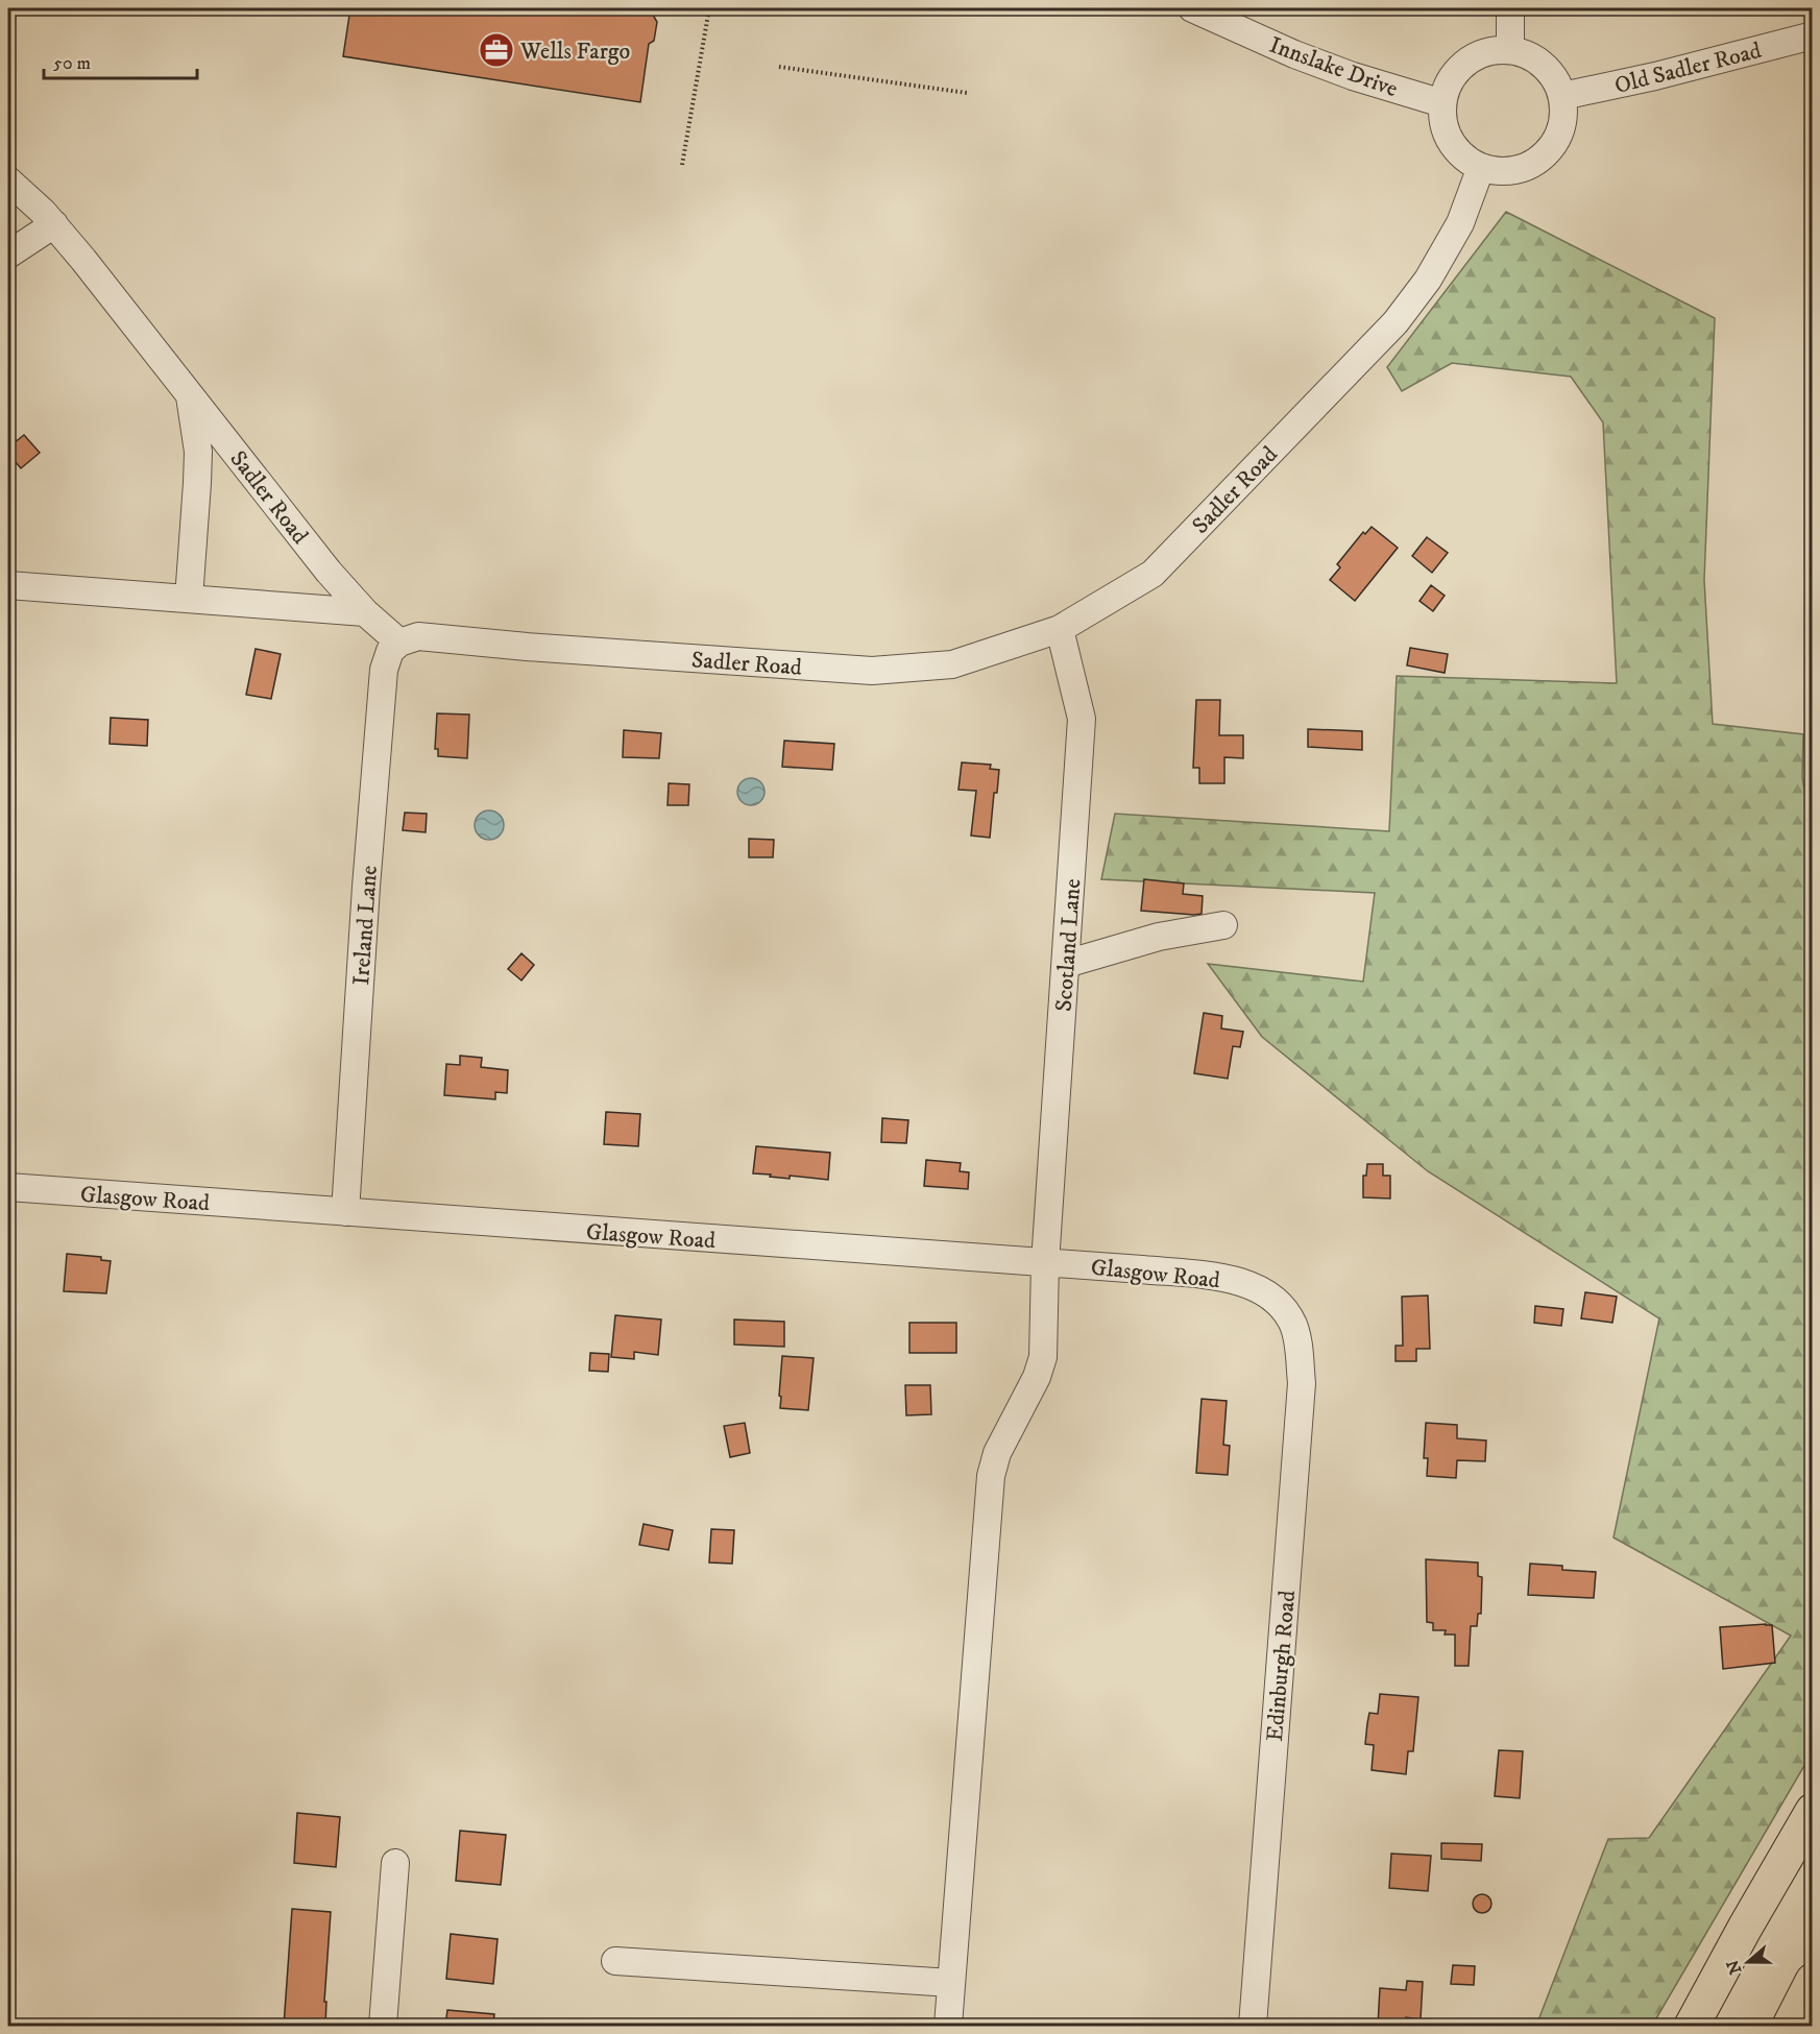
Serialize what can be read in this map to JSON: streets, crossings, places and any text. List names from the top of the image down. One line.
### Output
{"streets":{"street":["Innslake Drive","Old Sadler Road","Sadler Road","Ireland Lane","Scotland Lane","Glasgow Road","Edinburgh Road"]},"crossings":[["Innslake Drive","Old Sadler Road"],["Innslake Drive","Sadler Road"],["Old Sadler Road","Sadler Road"],["Sadler Road","Ireland Lane"],["Sadler Road","Scotland Lane"],["Ireland Lane","Glasgow Road"],["Scotland Lane","Glasgow Road"],["Glasgow Road","Edinburgh Road"]],"places":{"office":["Wells Fargo"]},"scale_bar":"50 m","north":"left"}
